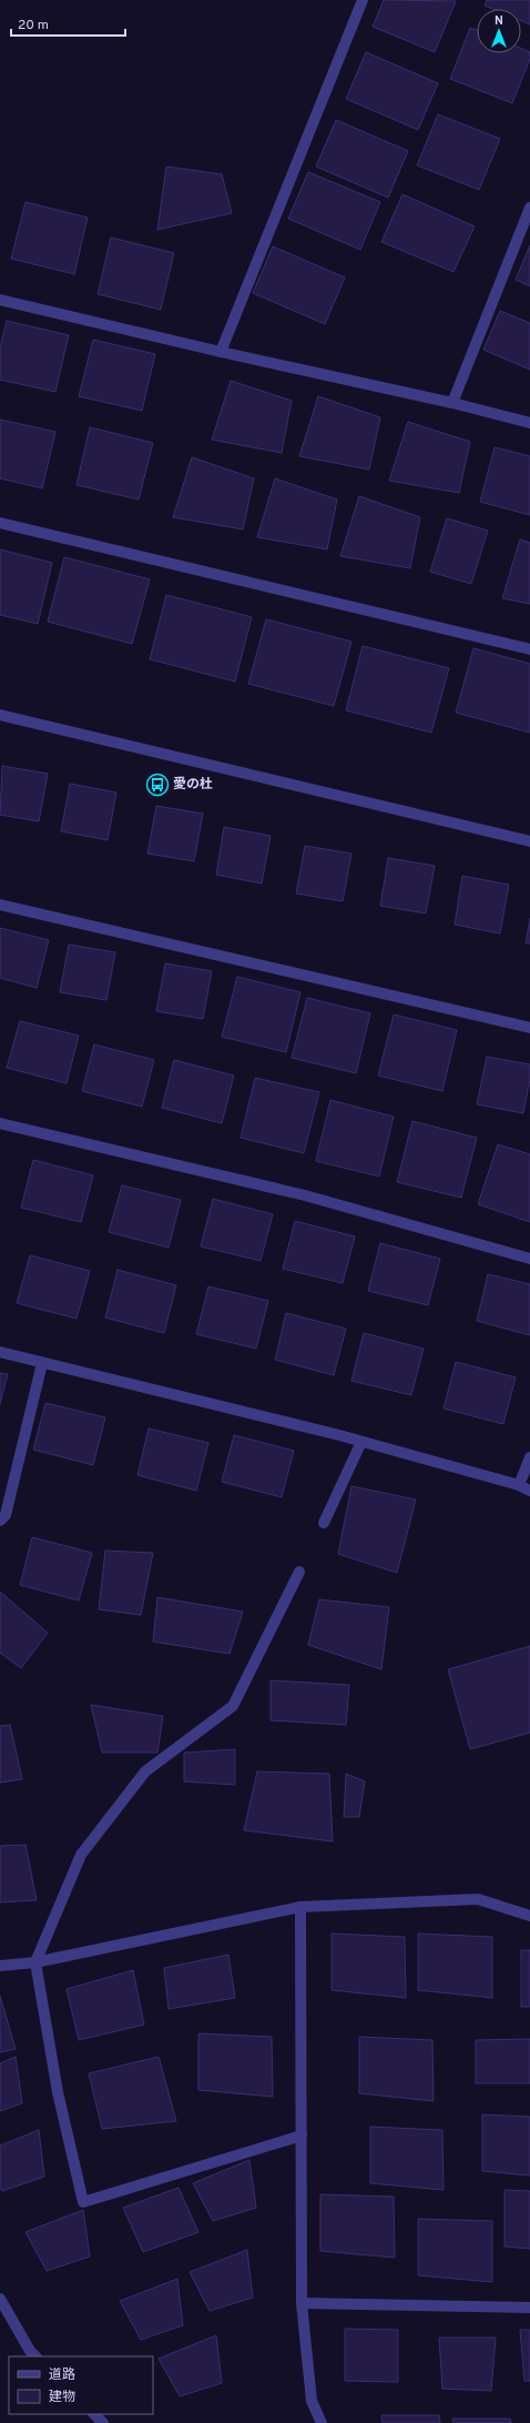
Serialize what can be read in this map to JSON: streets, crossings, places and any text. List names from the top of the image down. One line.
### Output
{"places":{"bus stop":["愛の杜"]},"legend":["道路","建物"],"scale_bar":"20 m","north":"top"}
